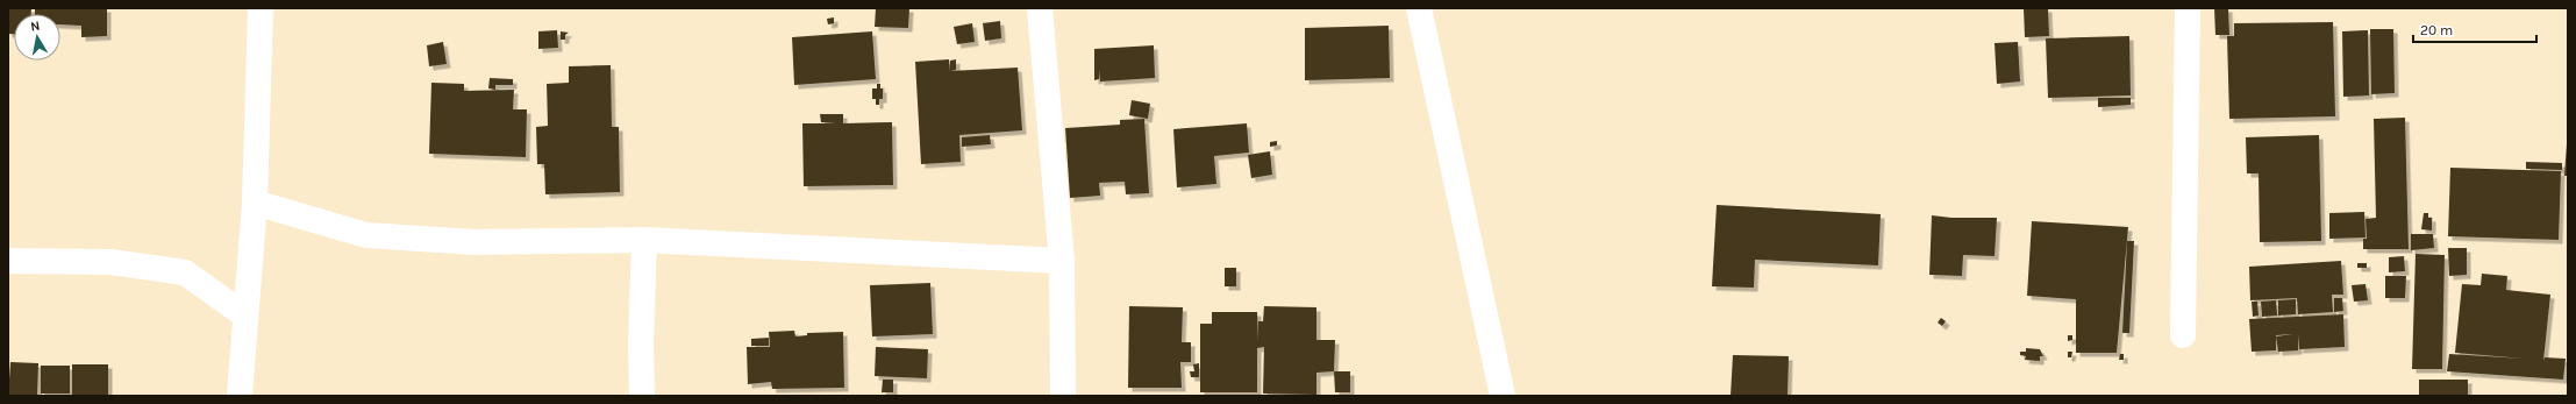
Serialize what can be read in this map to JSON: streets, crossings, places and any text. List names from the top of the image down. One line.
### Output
{"scale_bar":"20 m","north":"top"}
